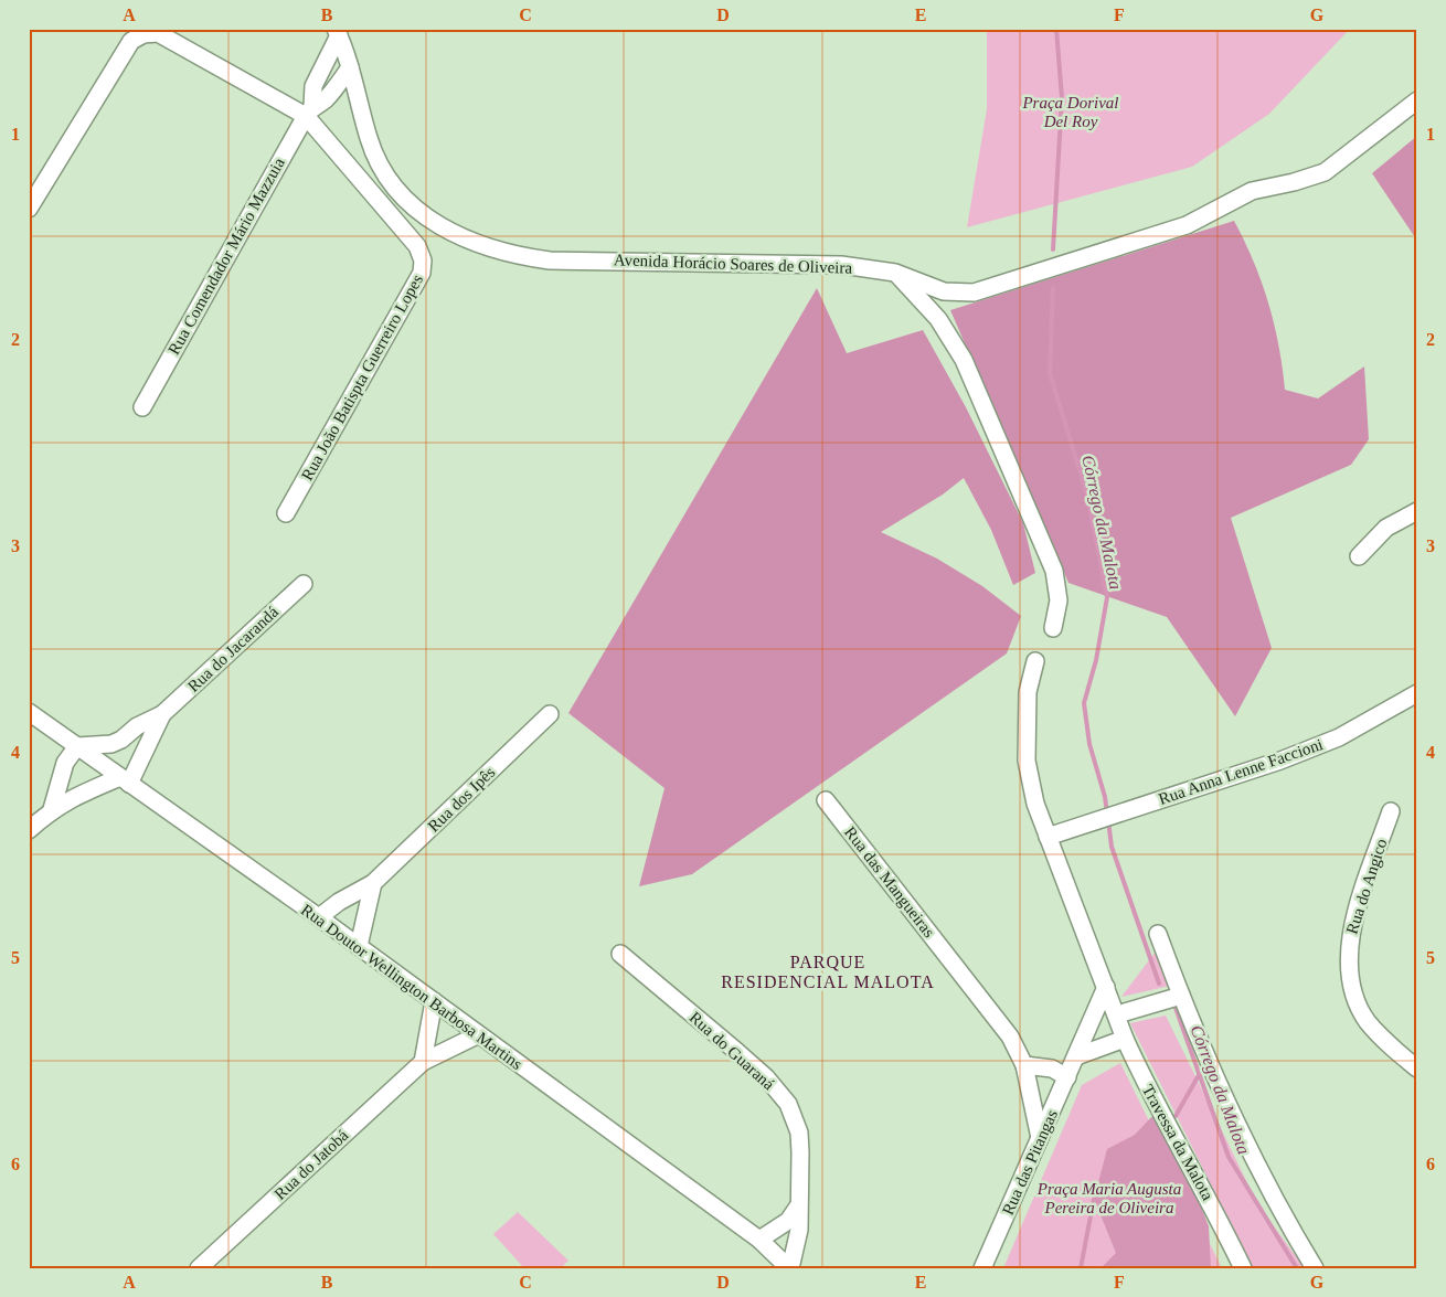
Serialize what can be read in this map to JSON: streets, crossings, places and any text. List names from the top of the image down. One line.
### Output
{"streets":{"street":["Rua Comendador Mário Mazzuia","Avenida Horácio Soares de Oliveira","Rua João Batispta Guerreiro Lopes","Rua do Jacarandá","Rua Anna Lenne Faccioni","Rua dos Ipês","Rua das Mangueiras","Rua do Angico","Rua Doutor Wellington Barbosa Martins","Rua do Guaraná","Travessa da Malota","Rua das Pitangas","Rua do Jatobá"]},"crossings":[["Rua Comendador Mário Mazzuia","Avenida Horácio Soares de Oliveira"],["Rua Comendador Mário Mazzuia","Rua João Batispta Guerreiro Lopes"],["Rua do Jacarandá","Rua Doutor Wellington Barbosa Martins"],["Rua dos Ipês","Rua Doutor Wellington Barbosa Martins"],["Rua das Mangueiras","Rua das Pitangas"],["Rua Doutor Wellington Barbosa Martins","Rua do Guaraná"],["Rua Doutor Wellington Barbosa Martins","Rua do Jatobá"]],"districts":["PARQUE RESIDENCIAL MALOTA"],"water":["Córrego da Malota"],"parks":["Praça Dorival Del Roy","Praça Maria Augusta Pereira de Oliveira"],"grid":{"columns":["A","B","C","D","E","F","G"],"rows":["1","2","3","4","5","6"]}}
